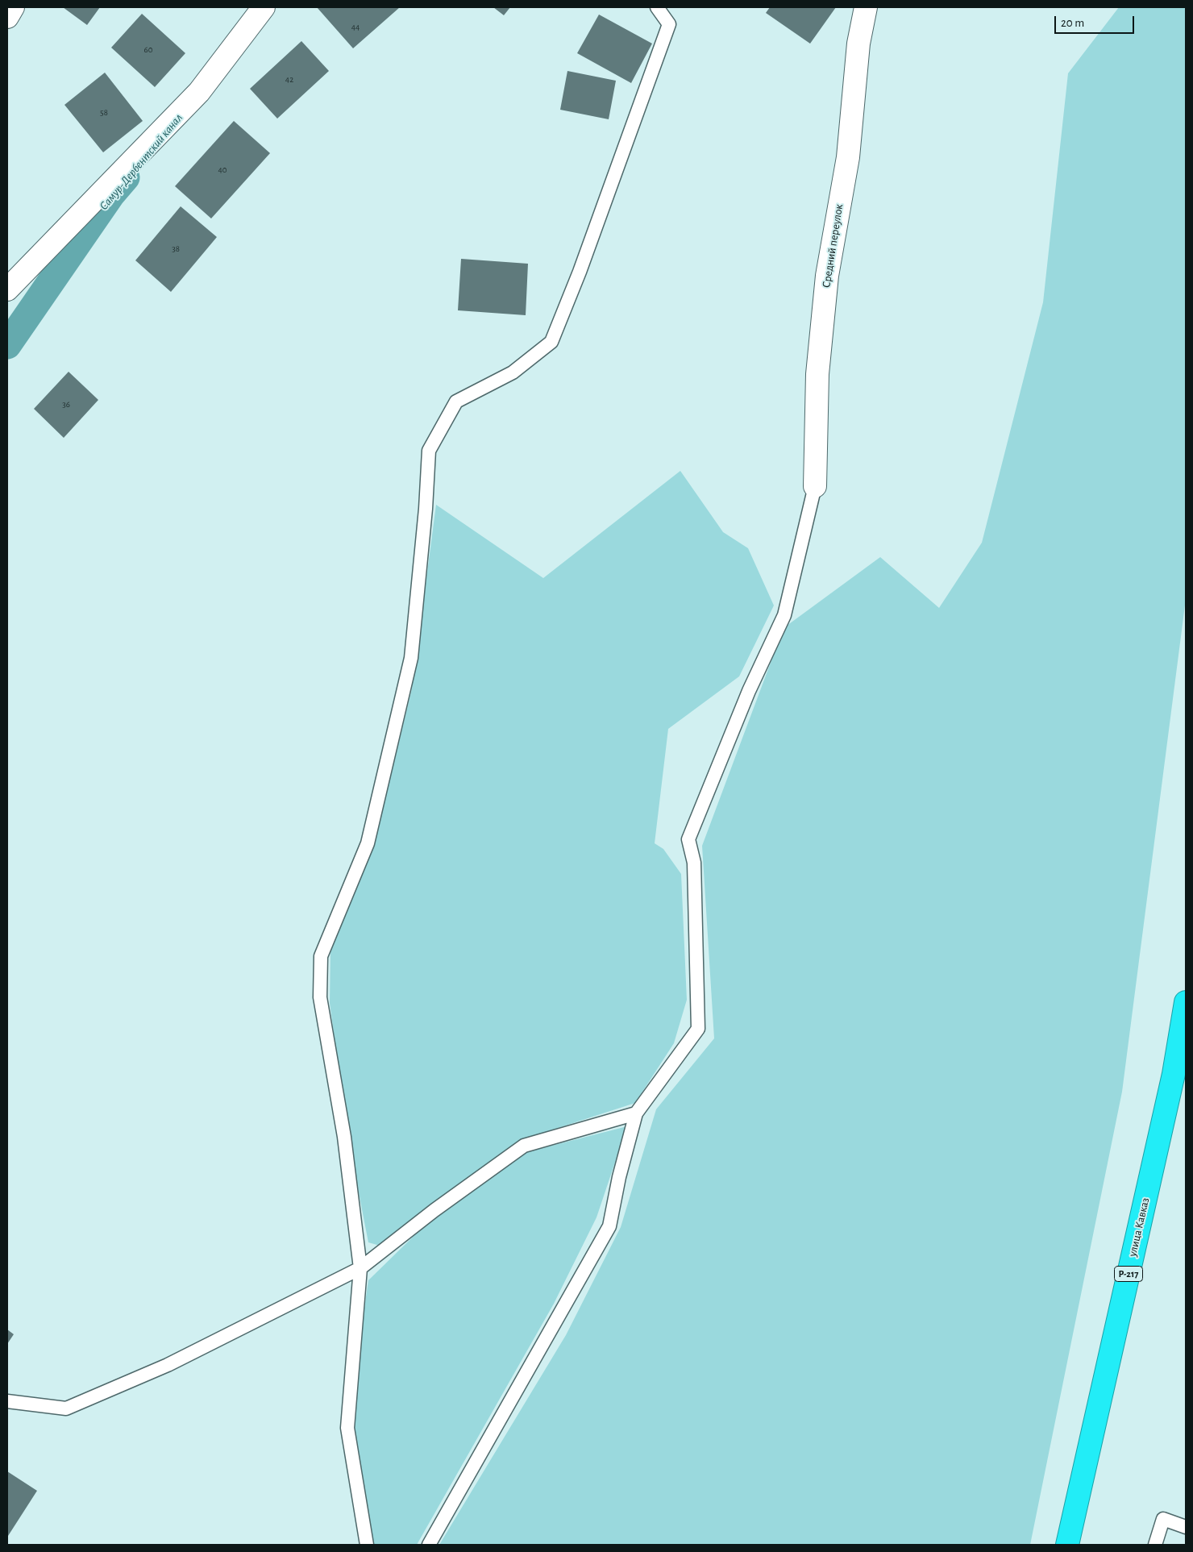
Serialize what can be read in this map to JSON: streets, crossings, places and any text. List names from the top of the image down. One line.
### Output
{"streets":{"highway":["улица Кавказ","Р-217"],"street":["Средний переулок"]},"water":["Самур-Дербентский канал"],"house_numbers":["44","60","42","58","40","38","36"],"scale_bar":"20 m"}
